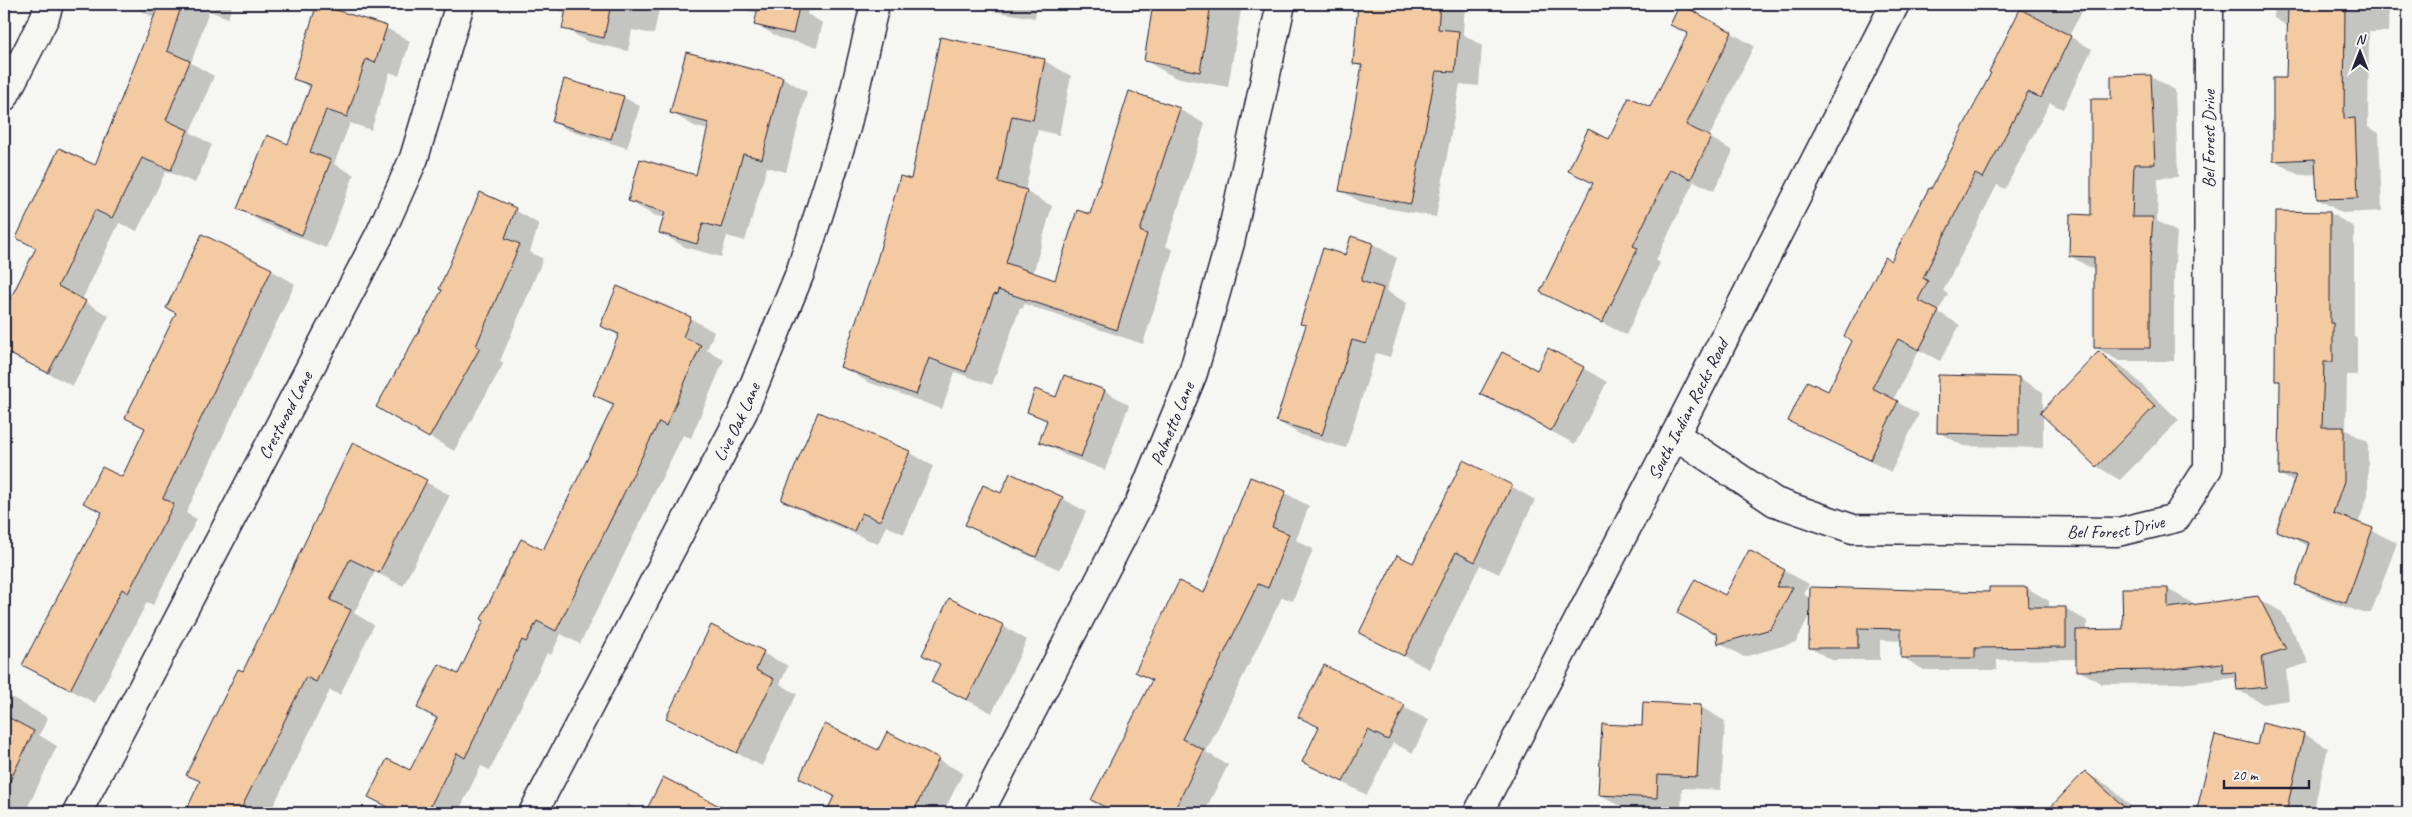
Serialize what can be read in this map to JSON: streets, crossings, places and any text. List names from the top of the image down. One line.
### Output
{"streets":{"street":["Bel Forest Drive","South Indian Rocks Road","Crestwood Lane","Live Oak Lane","Palmetto Lane"]},"crossings":[["Bel Forest Drive","South Indian Rocks Road"]],"scale_bar":"20 m","north":"top"}
